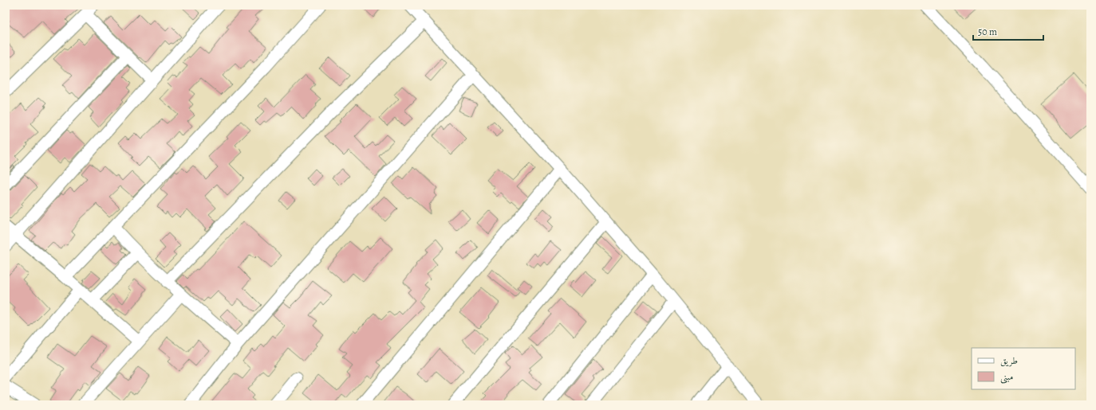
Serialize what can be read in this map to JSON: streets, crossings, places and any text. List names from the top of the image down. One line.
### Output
{"legend":["طريق","مبنى"],"scale_bar":"50 m"}
